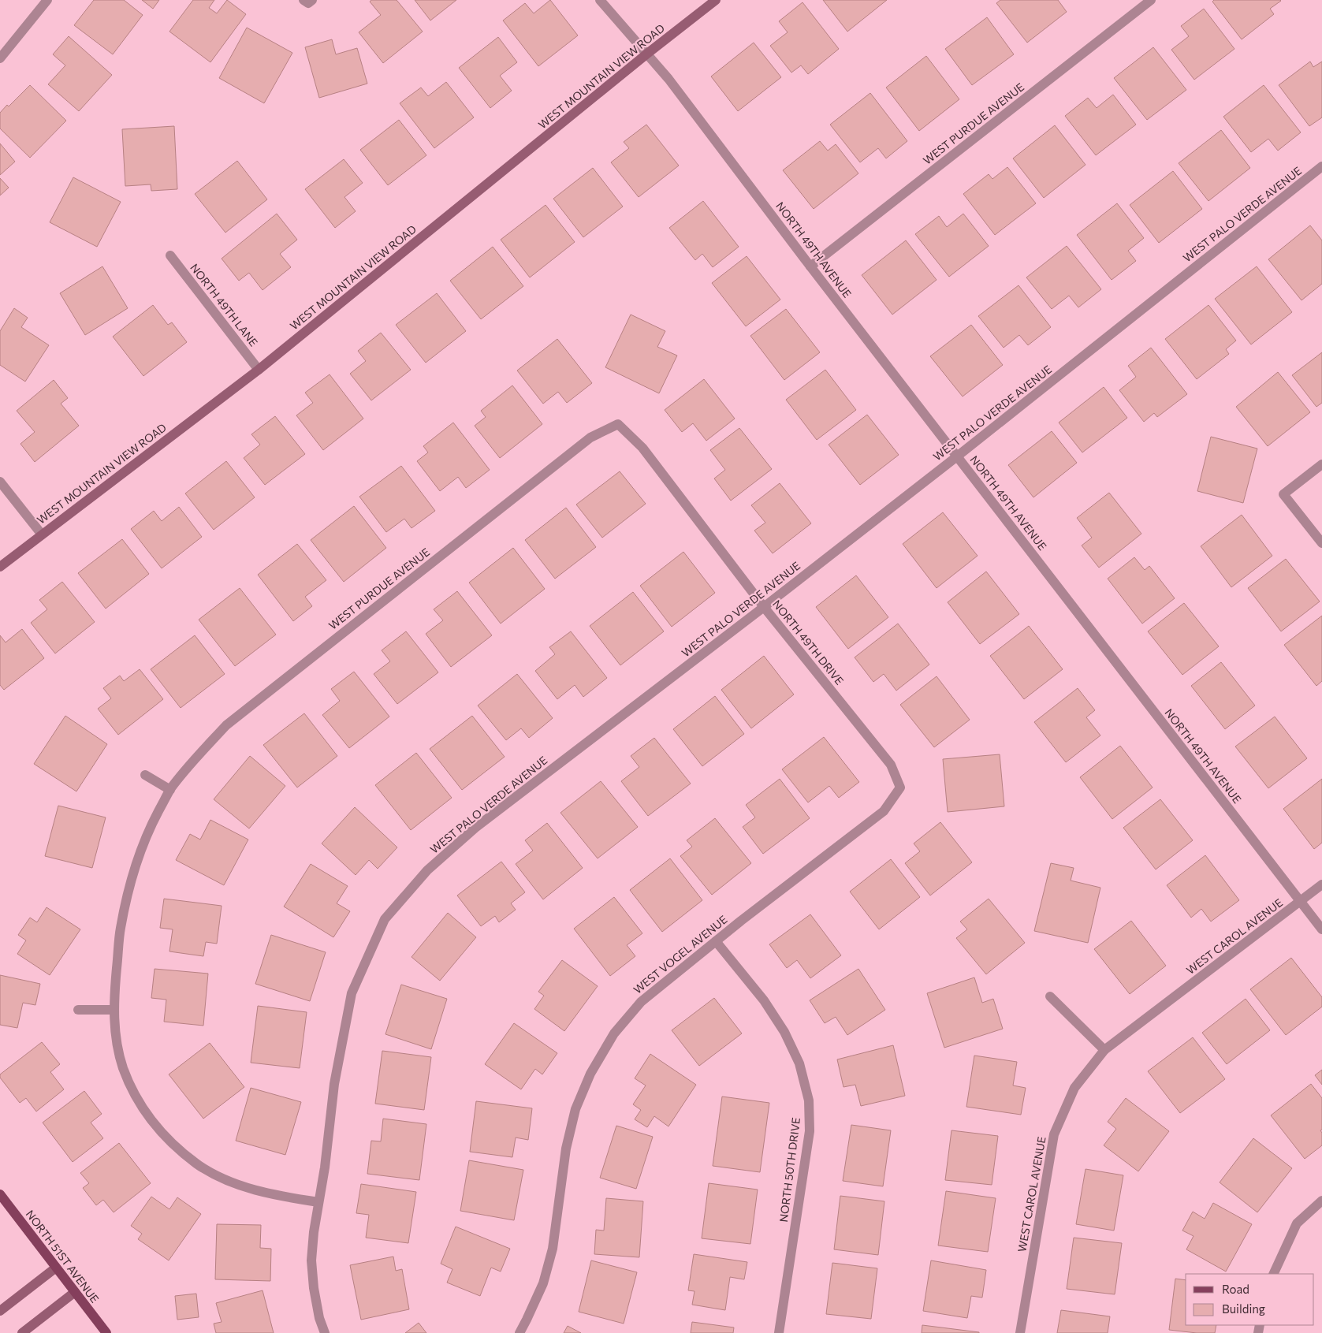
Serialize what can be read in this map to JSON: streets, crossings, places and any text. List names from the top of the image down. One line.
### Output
{"streets":{"main road":["NORTH 51ST AVENUE"],"street":["WEST MOUNTAIN VIEW ROAD","WEST PURDUE AVENUE","WEST PALO VERDE AVENUE","NORTH 49TH AVENUE","NORTH 49TH LANE","NORTH 49TH DRIVE","WEST CAROL AVENUE","WEST VOGEL AVENUE","NORTH 50TH DRIVE"]},"crossings":[["WEST MOUNTAIN VIEW ROAD","NORTH 49TH AVENUE"],["WEST MOUNTAIN VIEW ROAD","NORTH 49TH LANE"],["WEST PURDUE AVENUE","NORTH 49TH AVENUE"],["WEST PURDUE AVENUE","NORTH 49TH DRIVE"],["WEST PALO VERDE AVENUE","NORTH 49TH AVENUE"],["WEST PALO VERDE AVENUE","NORTH 49TH DRIVE"],["NORTH 49TH AVENUE","WEST CAROL AVENUE"],["NORTH 49TH DRIVE","WEST VOGEL AVENUE"],["WEST VOGEL AVENUE","NORTH 50TH DRIVE"]],"legend":["Road","Building"]}
